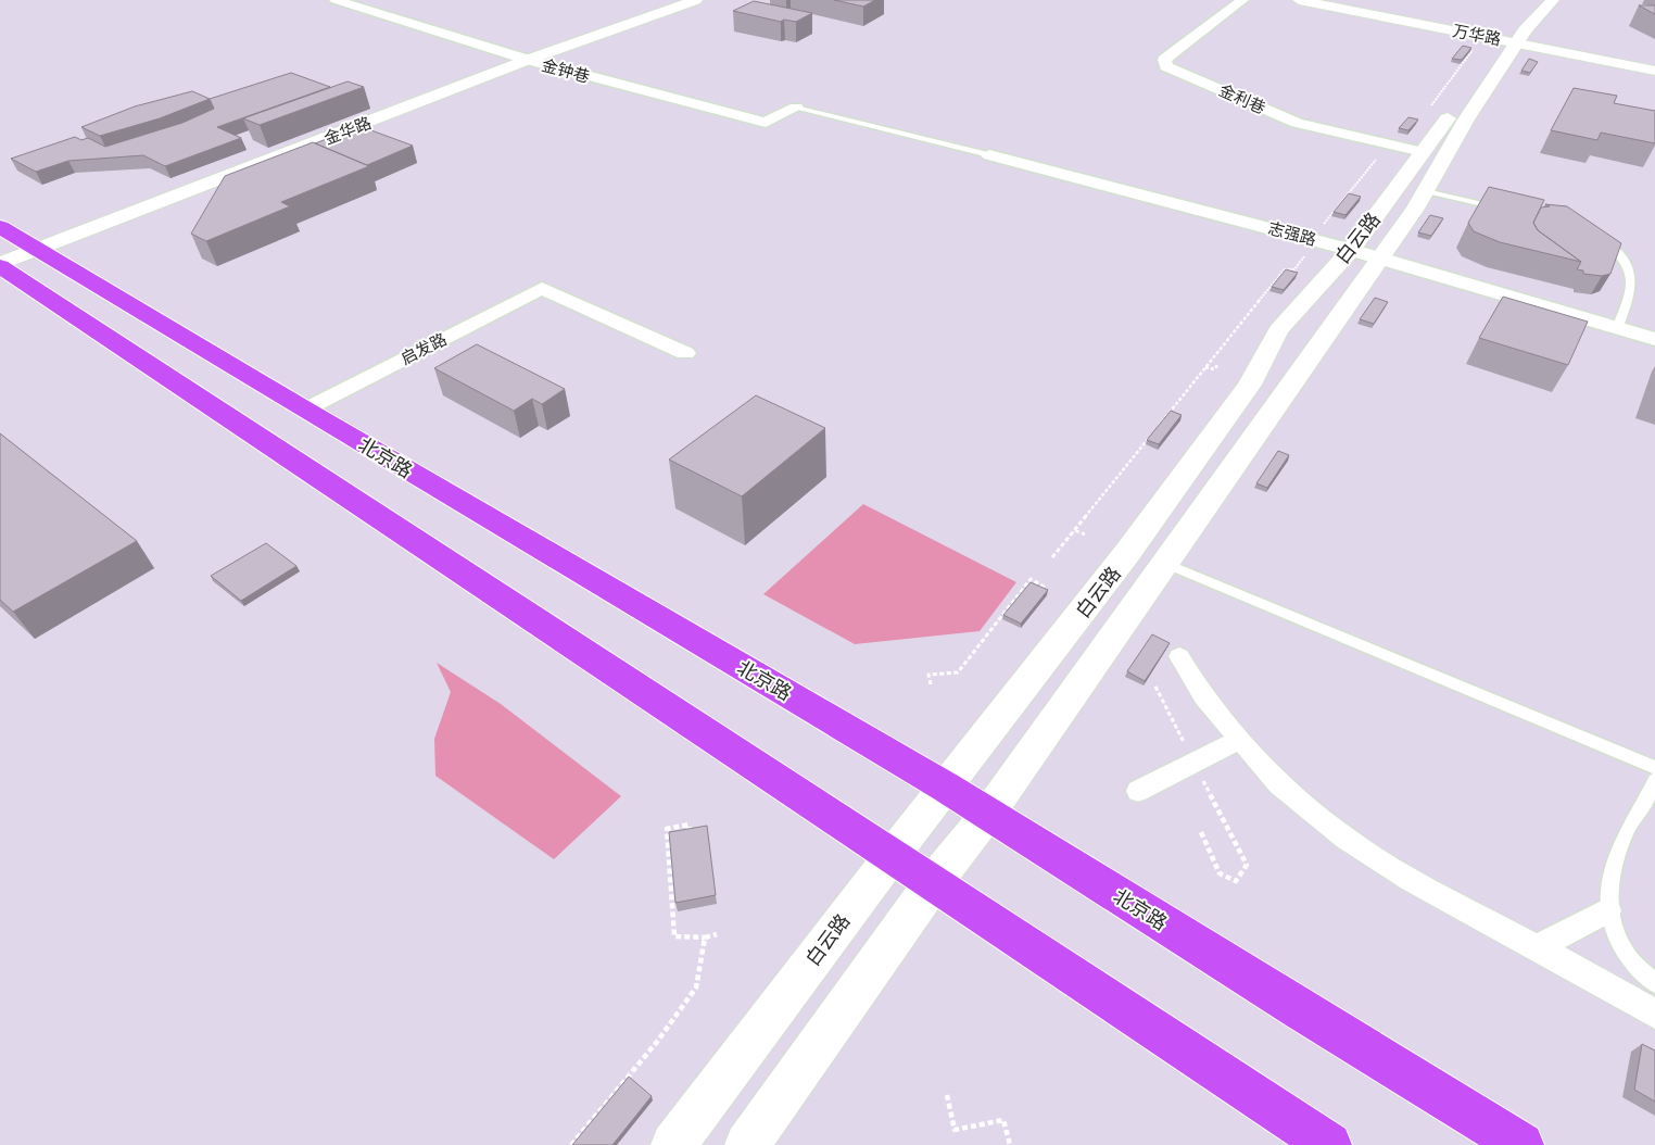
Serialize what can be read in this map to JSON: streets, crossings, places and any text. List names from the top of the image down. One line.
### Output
{"streets":{"main road":["万华路","金华路","白云路","北京路"],"street":["金钟巷","金利巷","志强路","启发路"]},"crossings":[["万华路","白云路"],["金钟巷","金华路"],["金利巷","白云路"],["金华路","北京路"],["志强路","白云路"],["白云路","北京路"],["启发路","北京路"]]}
